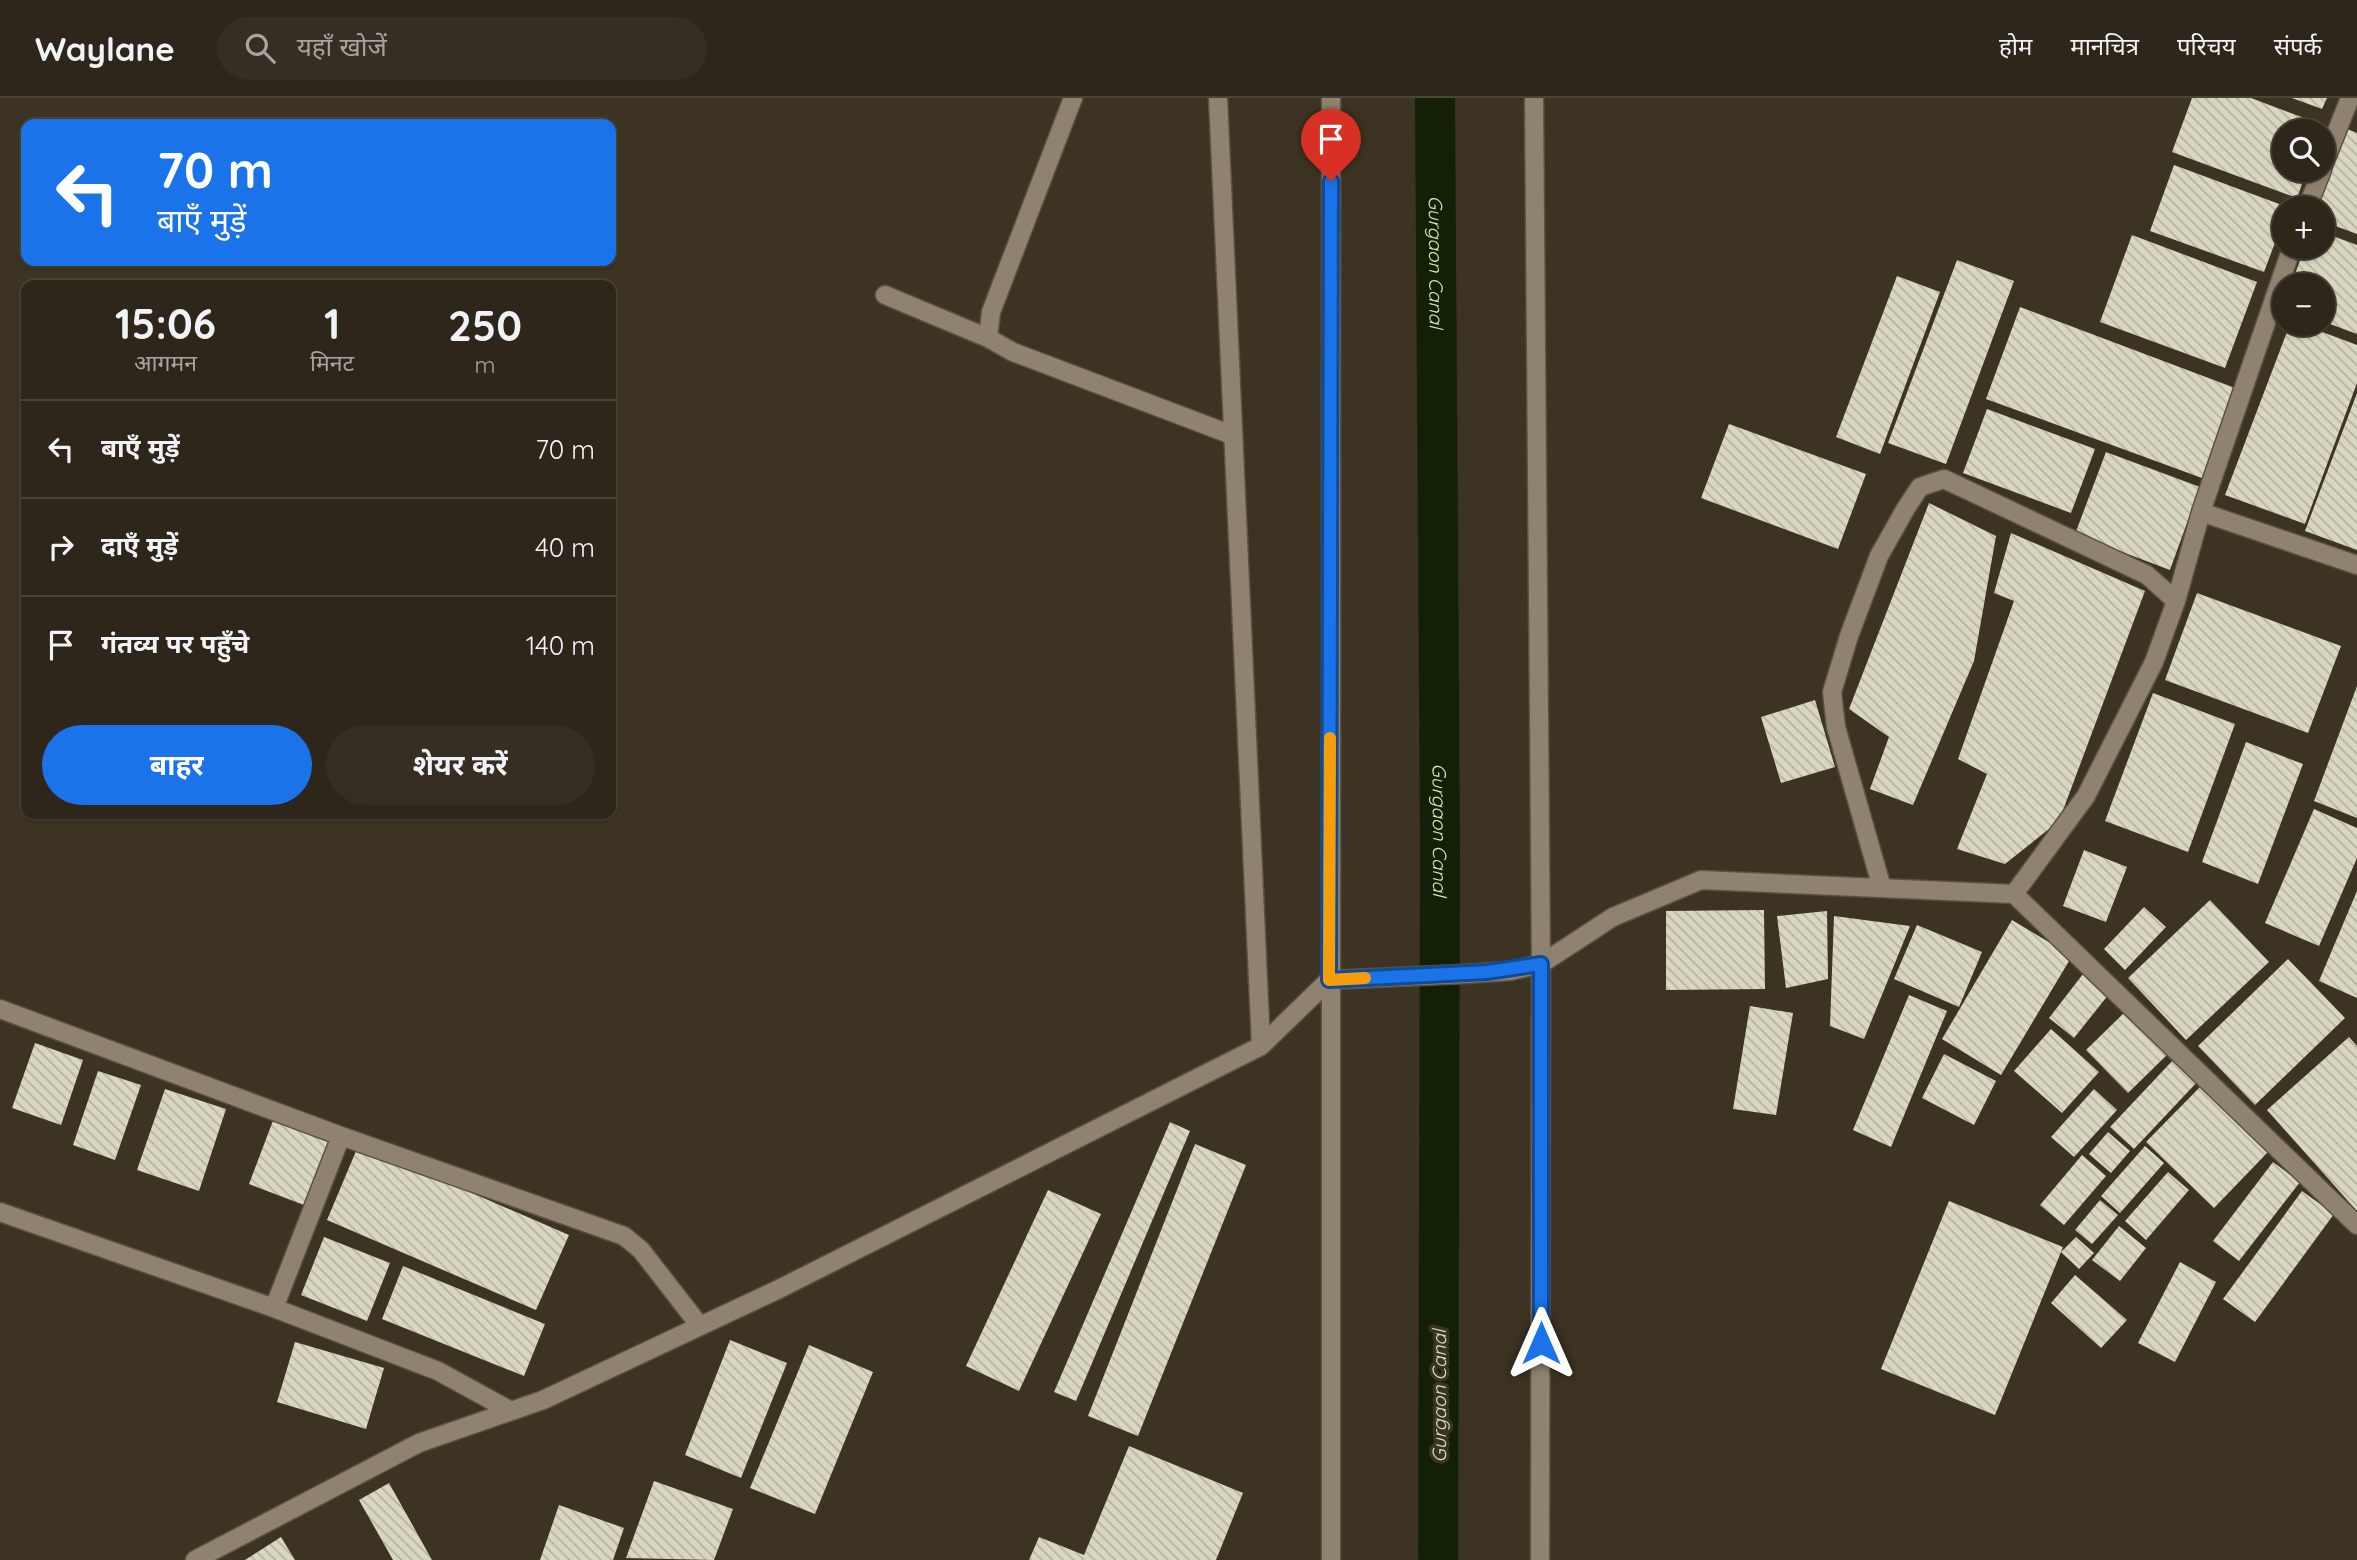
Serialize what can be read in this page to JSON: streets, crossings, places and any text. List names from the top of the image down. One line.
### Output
{"water":["Gurgaon Canal"],"page":{"header":"Waylane","search":"यहाँ खोजें","nav":["होम","मानचित्र","परिचय","संपर्क"],"map_buttons":["+","−"],"turn":["70 m","बाएँ मुड़ें"],"eta":["15:06","आगमन","1","मिनट","250","m"],"list":[{"name":"बाएँ मुड़ें","value":"70 m"},{"name":"दाएँ मुड़ें","value":"40 m"},{"name":"गंतव्य पर पहुँचे","value":"140 m"}],"buttons":["बाहर","शेयर करें"]}}
